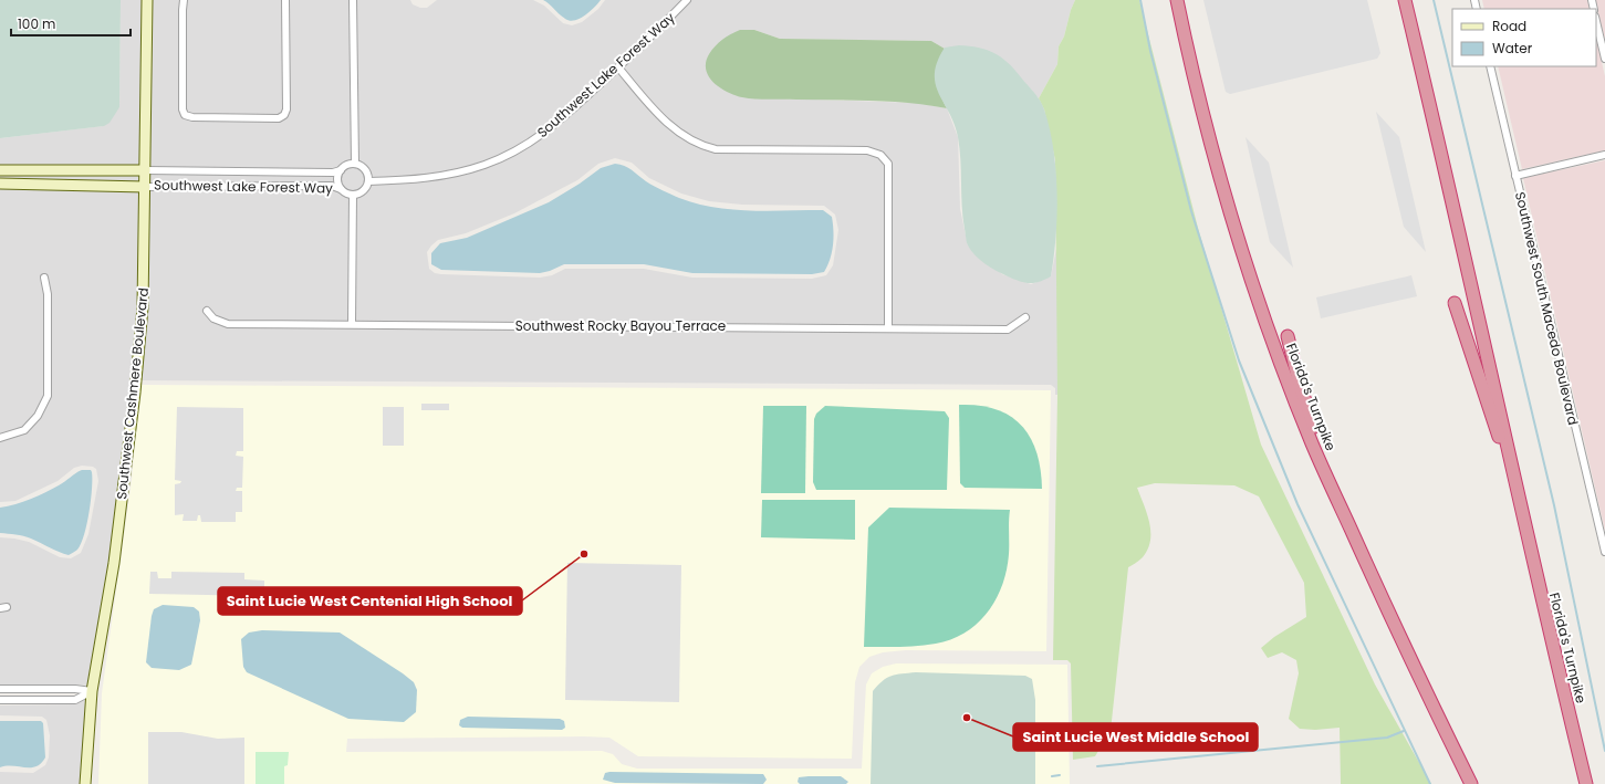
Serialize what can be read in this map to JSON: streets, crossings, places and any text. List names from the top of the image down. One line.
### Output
{"streets":{"highway":["Florida's Turnpike"],"street":["Southwest Lake Forest Way","Southwest South Macedo Boulevard","Southwest Rocky Bayou Terrace","Southwest Cashmere Boulevard"]},"crossings":[["Southwest Lake Forest Way","Southwest Cashmere Boulevard"]],"places":["Saint Lucie West Centenial High School","Saint Lucie West Middle School"],"legend":["Road","Water"],"scale_bar":"100 m"}
